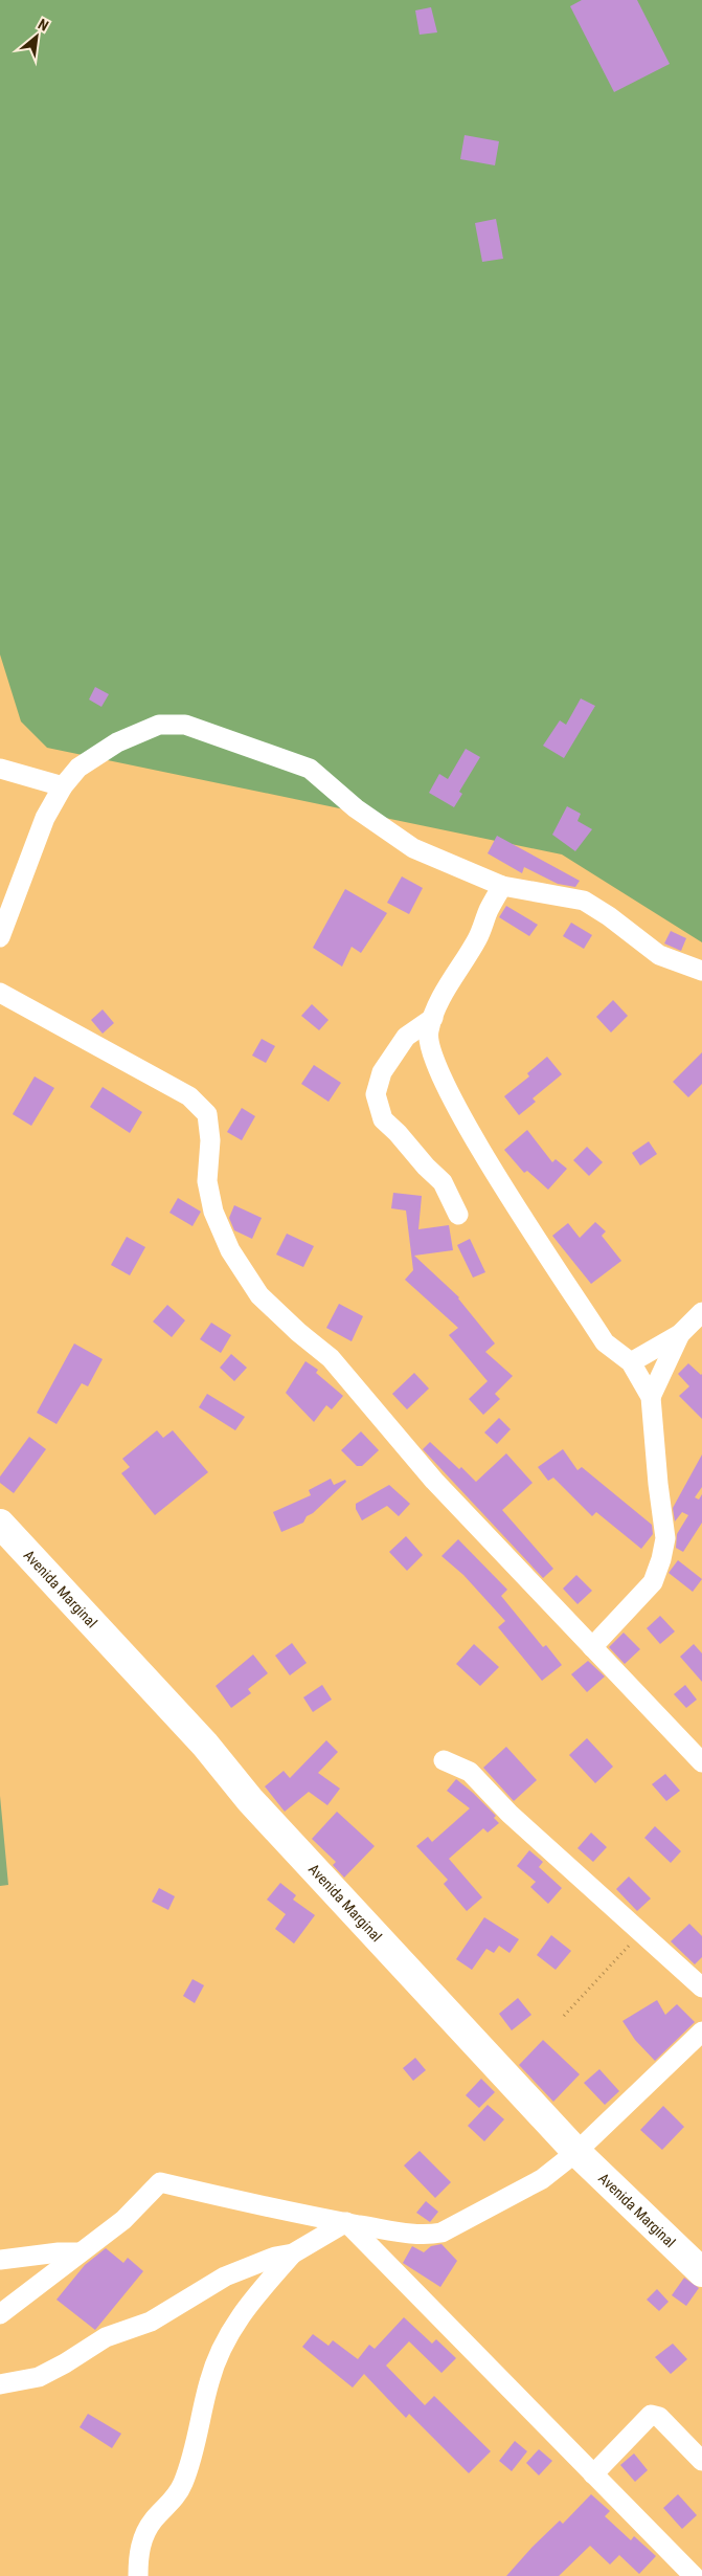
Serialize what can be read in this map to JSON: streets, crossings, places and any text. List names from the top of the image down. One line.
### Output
{"streets":{"street":["Avenida Marginal"]},"north":"top right"}
